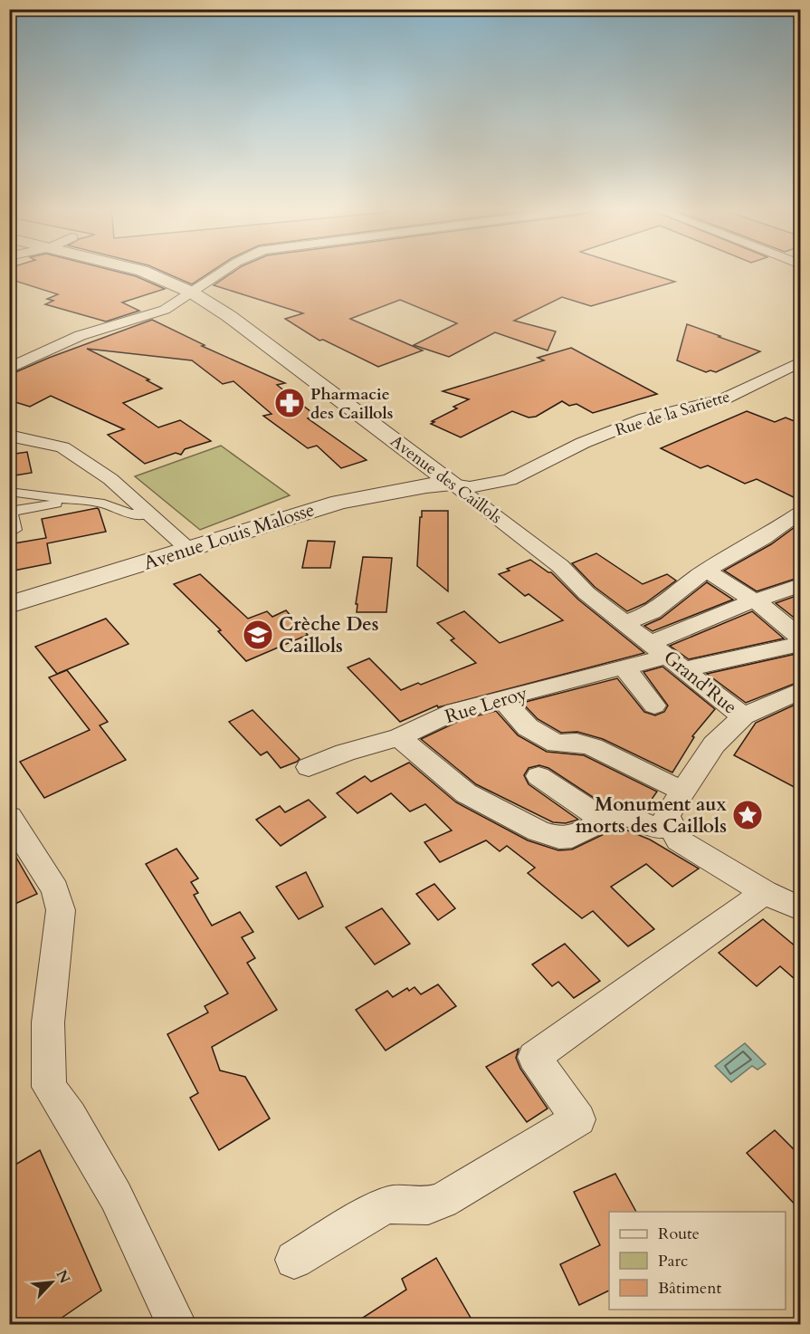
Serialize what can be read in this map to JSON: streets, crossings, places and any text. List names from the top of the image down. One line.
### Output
{"streets":{"street":["Rue de la Sariette","Avenue des Caillols","Avenue Louis Malosse","Grand'Rue","Rue Leroy"]},"crossings":[["Rue de la Sariette","Avenue des Caillols"],["Rue de la Sariette","Avenue Louis Malosse"],["Avenue des Caillols","Avenue Louis Malosse"],["Avenue des Caillols","Grand'Rue"],["Grand'Rue","Rue Leroy"]],"places":{"pharmacy":["Pharmacie des Caillols"],"school or university":["Crèche Des Caillols"],"place":["Monument aux morts des Caillols"]},"legend":["Route","Parc","Bâtiment"],"north":"top right"}
